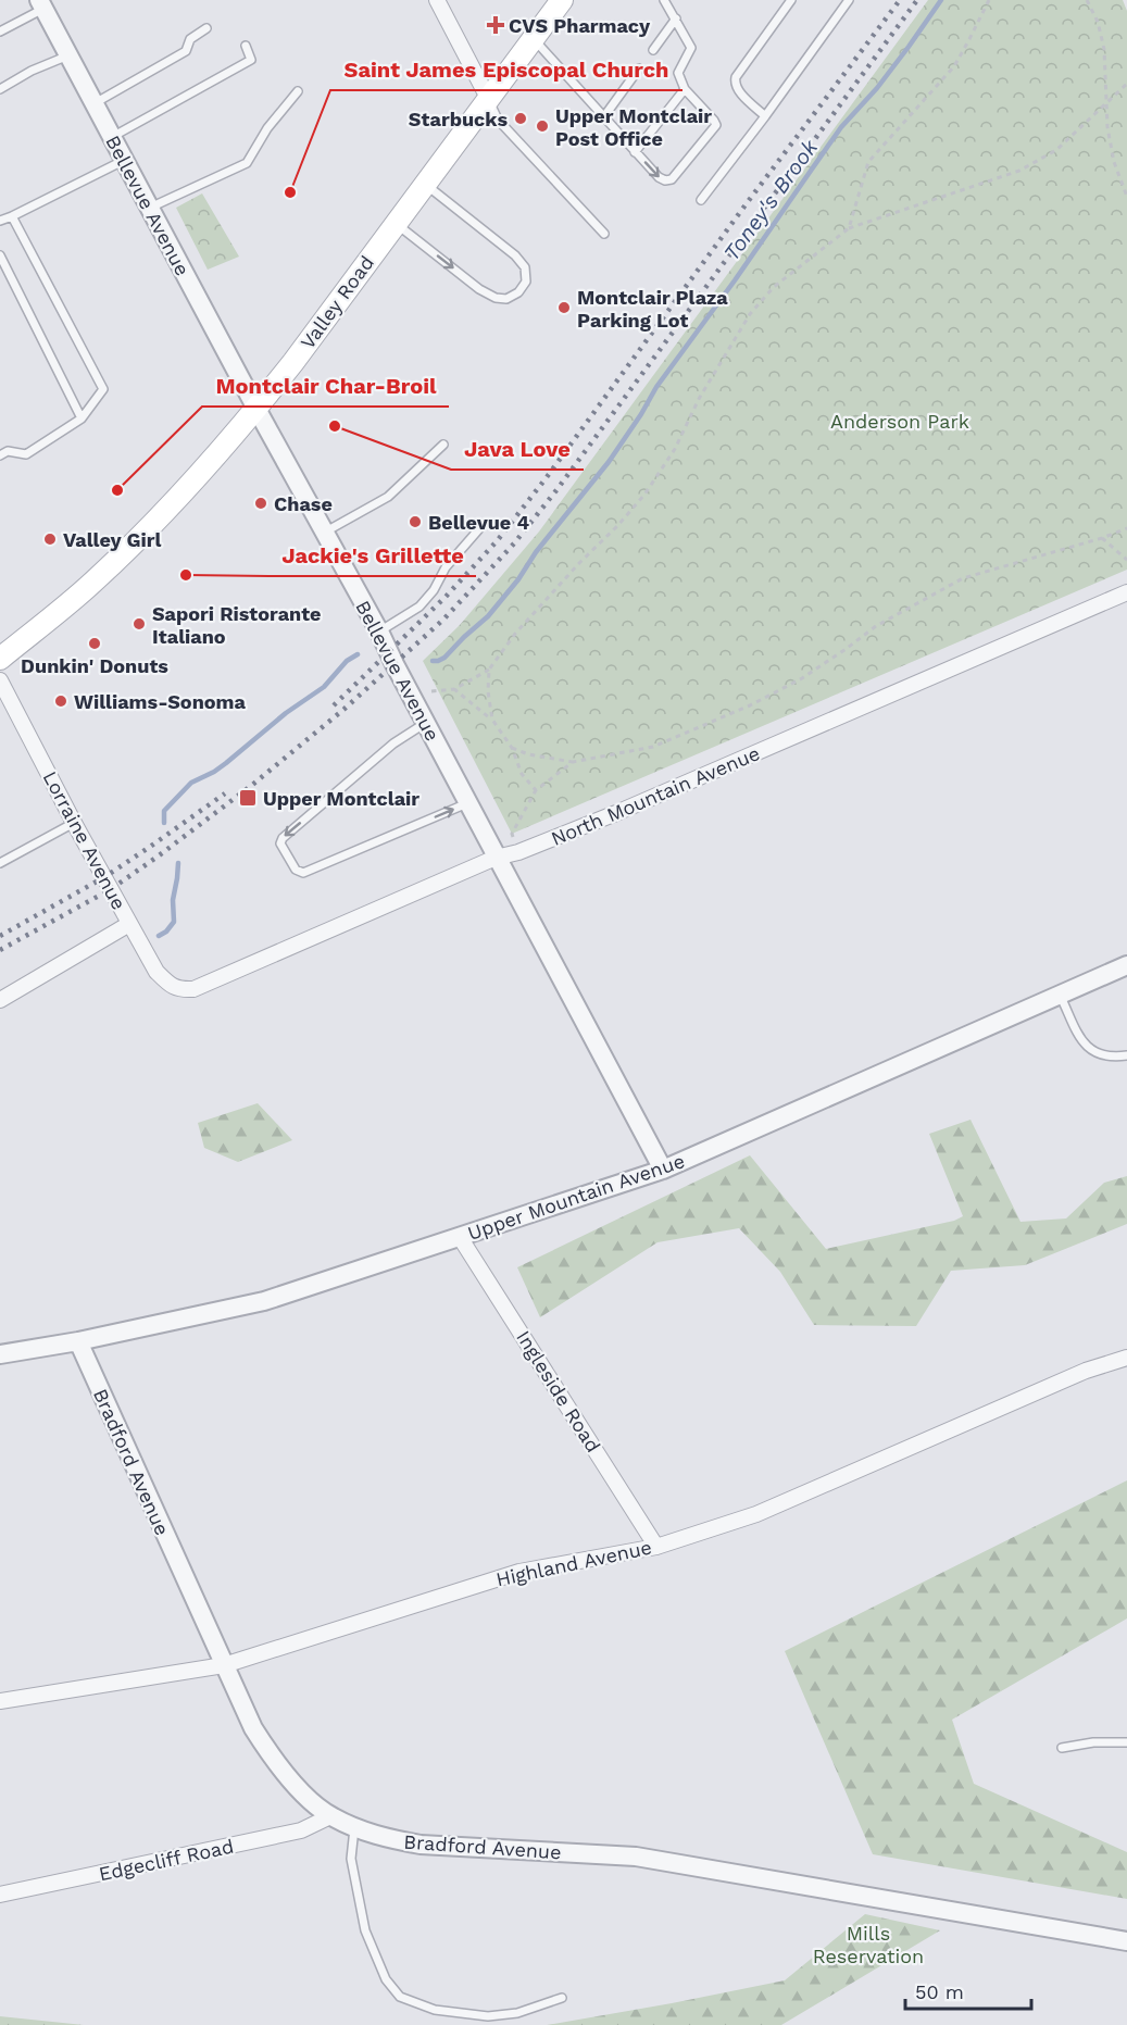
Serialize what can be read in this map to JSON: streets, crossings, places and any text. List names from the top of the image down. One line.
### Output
{"streets":{"main road":["Valley Road"],"street":["Bellevue Avenue","North Mountain Avenue","Lorraine Avenue","Upper Mountain Avenue","Ingleside Road","Bradford Avenue","Highland Avenue","Edgecliff Road"]},"crossings":[["Bellevue Avenue","Valley Road"],["Bellevue Avenue","North Mountain Avenue"],["Bellevue Avenue","Upper Mountain Avenue"],["North Mountain Avenue","Lorraine Avenue"],["Upper Mountain Avenue","Ingleside Road"],["Upper Mountain Avenue","Bradford Avenue"],["Ingleside Road","Highland Avenue"],["Bradford Avenue","Highland Avenue"],["Bradford Avenue","Edgecliff Road"]],"water":["Toney's Brook"],"parks":["Anderson Park","Mills Reservation"],"places":{"health":["CVS Pharmacy"],"other":["Starbucks","Upper Montclair Post Office","Saint James Episcopal Church","Montclair Plaza Parking Lot","Java Love","Montclair Char-Broil","Chase","Bellevue 4","Valley Girl","Jackie's Grillette","Sapori Ristorante Italiano","Dunkin' Donuts","Williams-Sonoma"],"transit":["Upper Montclair"]},"scale_bar":"50 m"}
